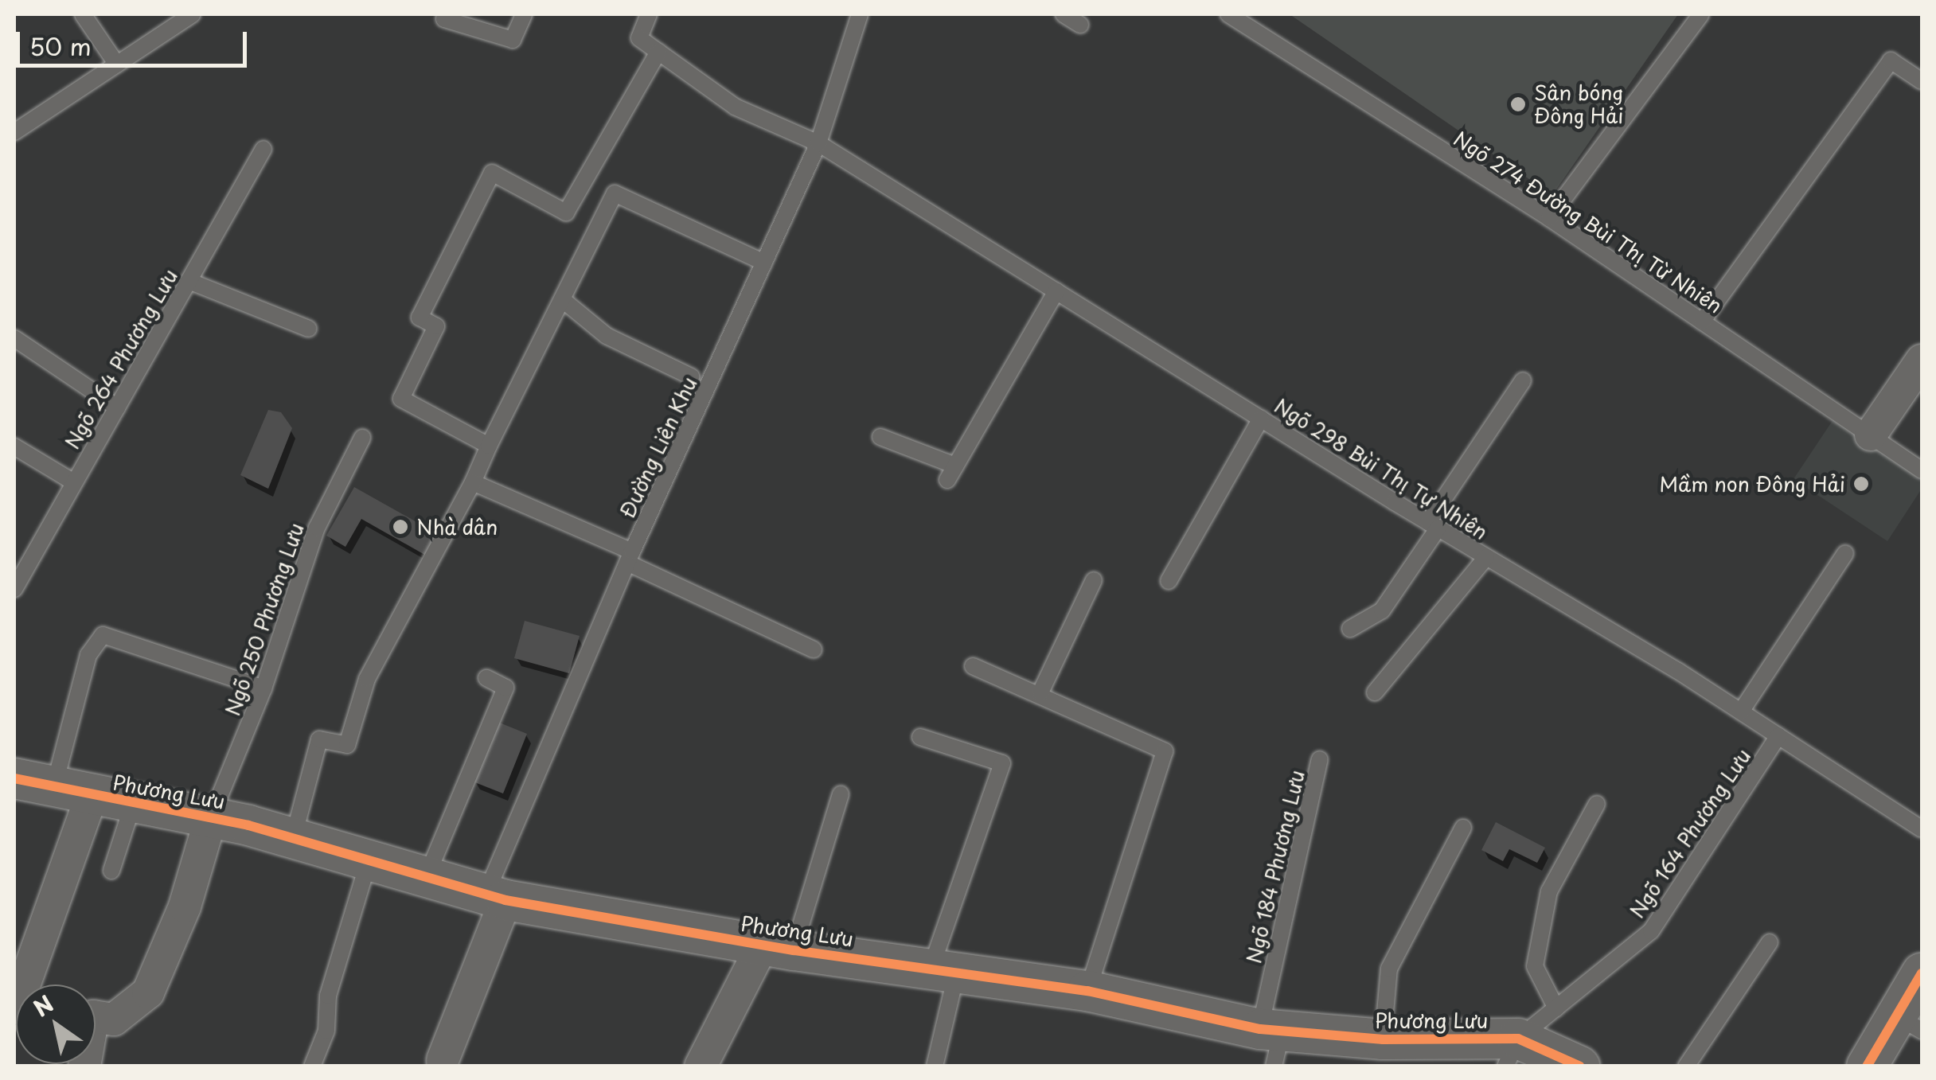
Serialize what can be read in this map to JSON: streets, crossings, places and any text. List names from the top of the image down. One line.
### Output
{"streets":{"street":["Phương Lưu"],"lane":["Ngõ 274 Đường Bùi Thị Từ Nhiên","Ngõ 264 Phương Lưu","Đường Liên Khu","Ngõ 298 Bùi Thị Tự Nhiên","Ngõ 250 Phương Lưu","Ngõ 164 Phương Lưu","Ngõ 184 Phương Lưu"]},"crossings":[["Đường Liên Khu","Ngõ 298 Bùi Thị Tự Nhiên"],["Đường Liên Khu","Phương Lưu"],["Ngõ 298 Bùi Thị Tự Nhiên","Ngõ 164 Phương Lưu"],["Ngõ 250 Phương Lưu","Phương Lưu"],["Phương Lưu","Ngõ 164 Phương Lưu"],["Phương Lưu","Ngõ 184 Phương Lưu"]],"places":["Sân bóng Đông Hải","Mầm non Đông Hải","Nhà dân"],"scale_bar":"50 m","north":"top left"}
